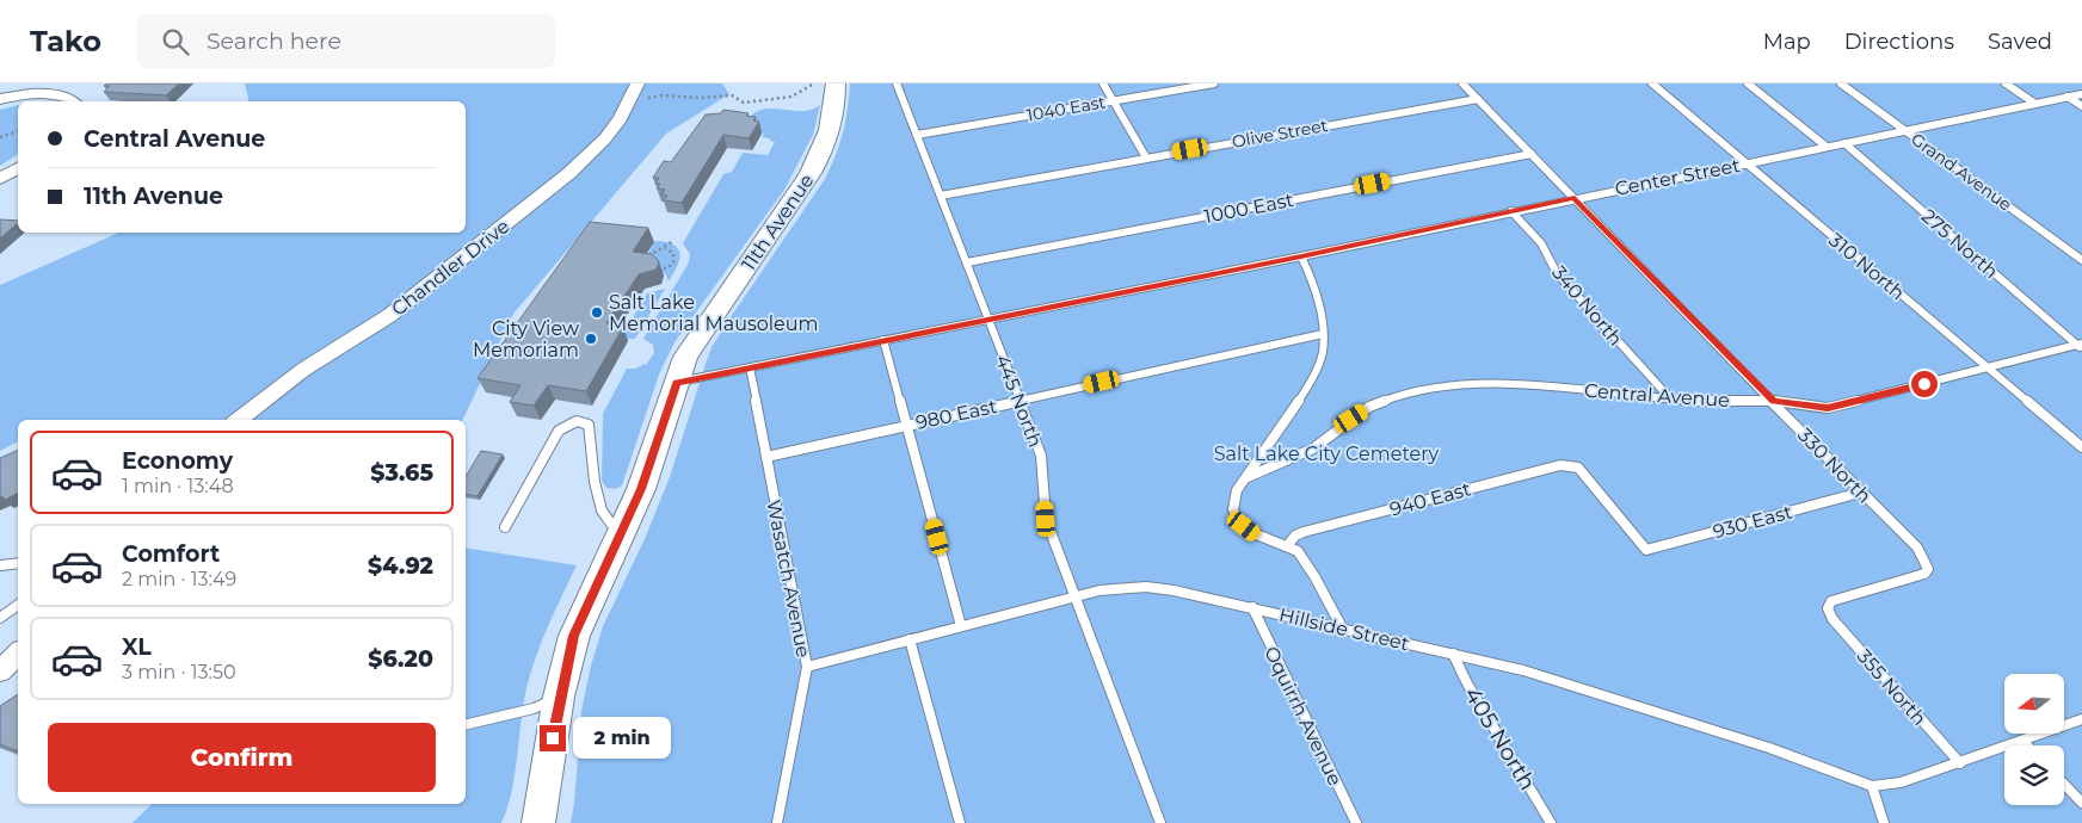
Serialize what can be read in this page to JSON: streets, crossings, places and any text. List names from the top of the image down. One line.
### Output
{"streets":{"street":["11th Avenue","Chandler Drive"],"lane":["1040 East","Olive Street","Grand Avenue","Center Street","1000 East","275 North","310 North","340 North","Central Avenue","445 North","980 East","330 North","940 East","930 East","Wasatch Avenue","Hillside Street","355 North","Oquirrh Avenue","405 North"]},"crossings":[["1040 East","445 North"],["Olive Street","445 North"],["Olive Street","330 North"],["Grand Avenue","Center Street"],["Center Street","11th Avenue"],["Center Street","275 North"],["Center Street","310 North"],["Center Street","340 North"],["Center Street","445 North"],["Center Street","330 North"],["Center Street","Wasatch Avenue"],["1000 East","445 North"],["1000 East","330 North"],["275 North","Central Avenue"],["310 North","Central Avenue"],["340 North","Central Avenue"],["Central Avenue","330 North"],["445 North","980 East"],["445 North","Hillside Street"],["980 East","Wasatch Avenue"],["330 North","930 East"],["330 North","355 North"],["940 East","930 East"],["Wasatch Avenue","Hillside Street"],["Hillside Street","Oquirrh Avenue"],["Hillside Street","405 North"]],"parks":["Salt Lake City Cemetery"],"places":["Salt Lake Memorial Mausoleum","City View Memoriam"],"north":"left","page":{"header":"Tako","search":"Search here","nav":["Map","Directions","Saved"],"banner":["Central Avenue","11th Avenue"],"list":[{"name":"Economy","note":"1 min · 13:48","value":"$3.65"},{"name":"Comfort","note":"2 min · 13:49","value":"$4.92"},{"name":"XL","note":"3 min · 13:50","value":"$6.20"}],"buttons":"Confirm","bubble":"2 min"}}
